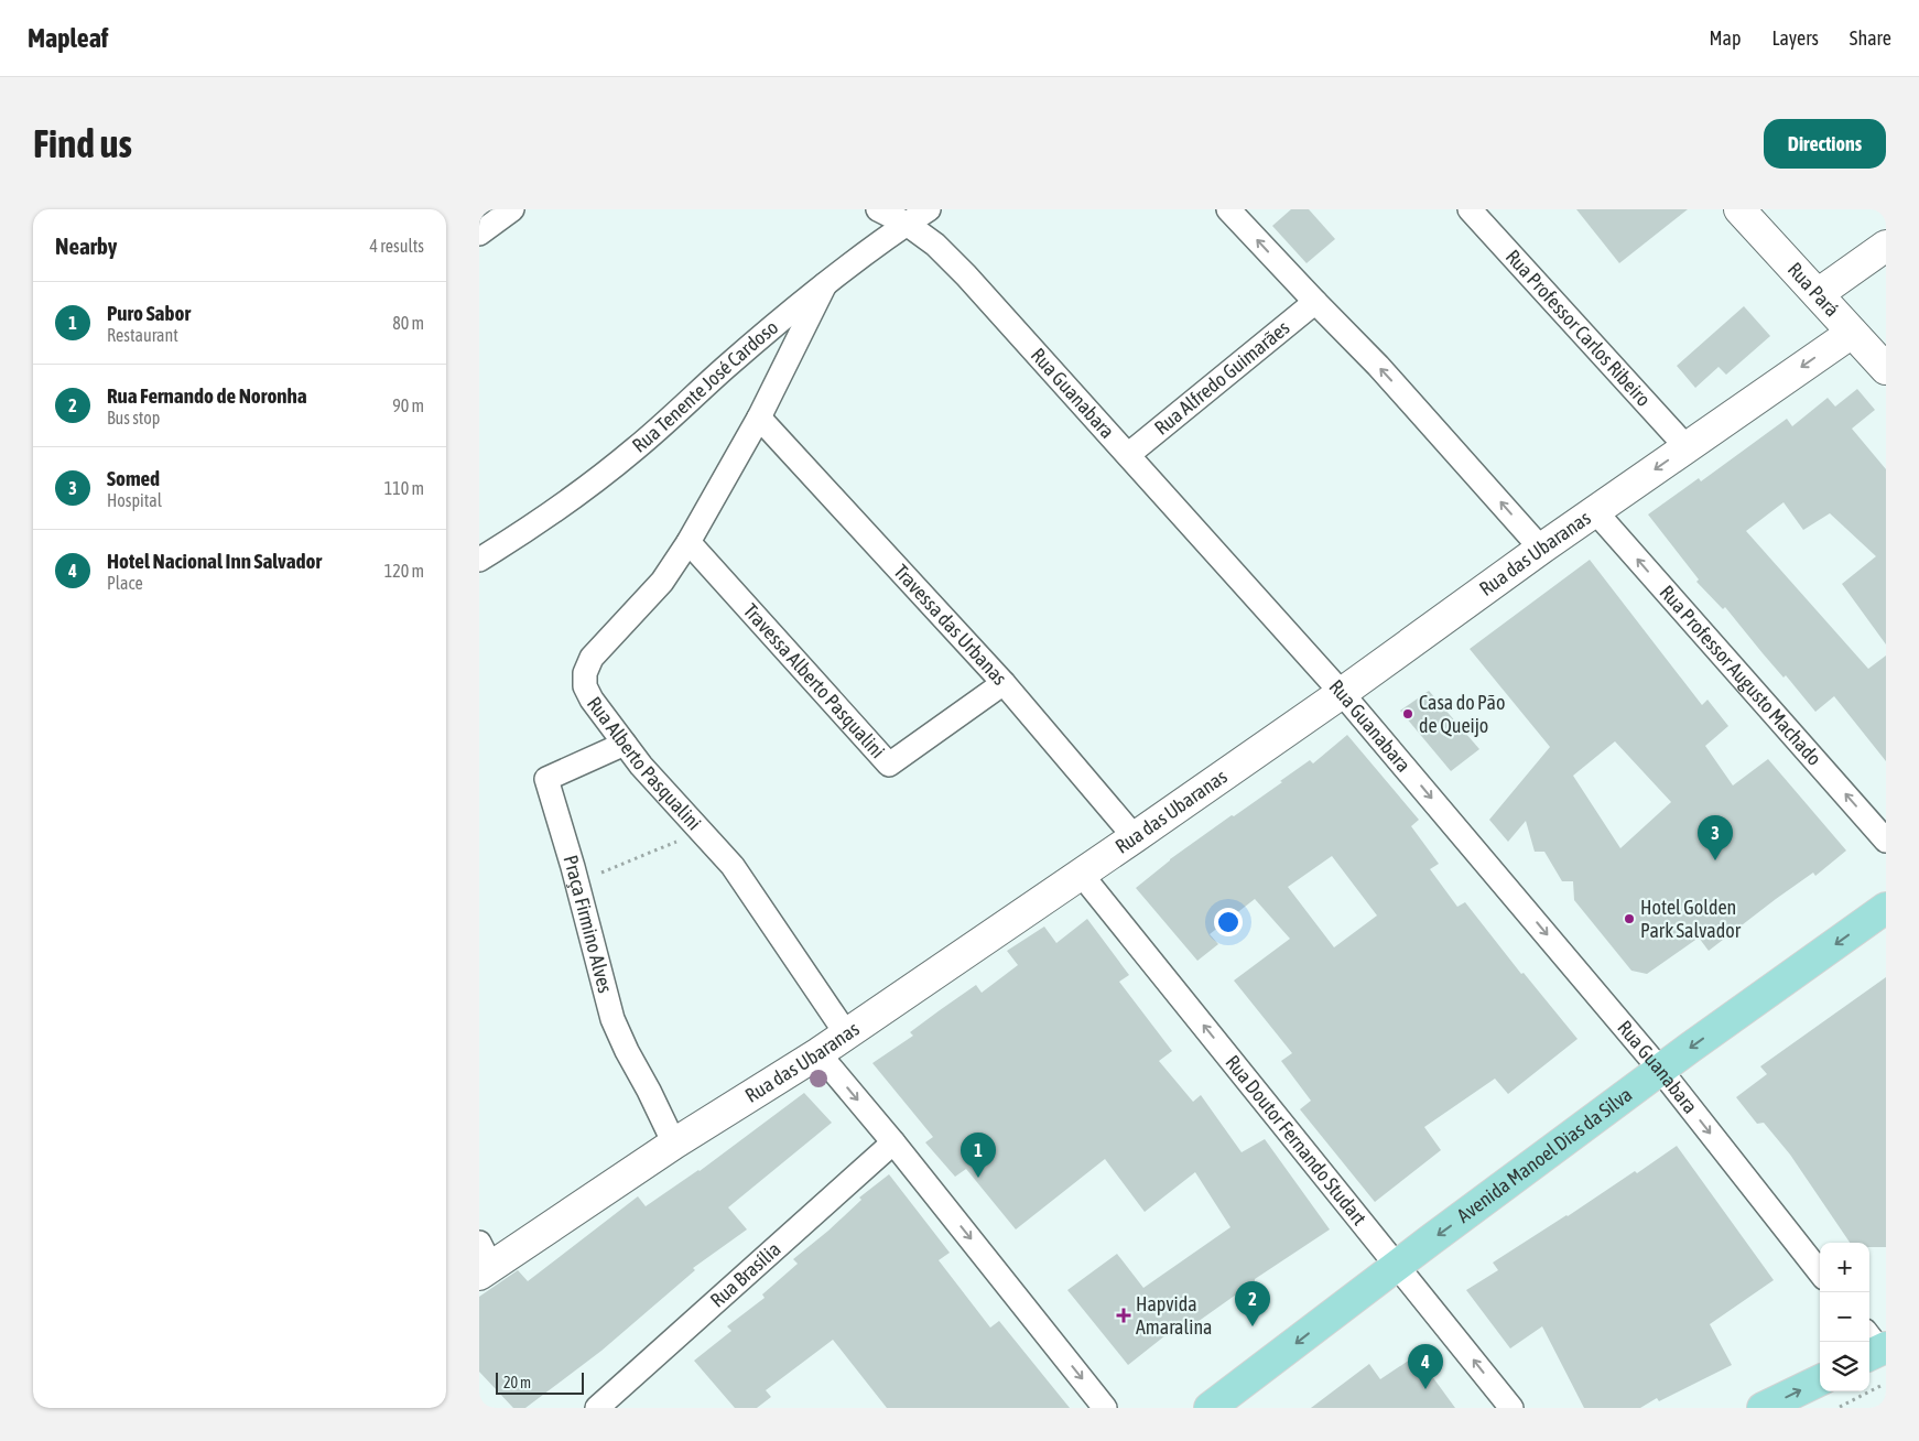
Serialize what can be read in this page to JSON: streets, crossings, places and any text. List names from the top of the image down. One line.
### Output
{"streets":{"main road":["Avenida Manoel Dias da Silva"],"street":["Rua Pará","Rua Professor Carlos Ribeiro","Rua Alfredo Guimarães","Rua Tenente José Cardoso","Rua Guanabara","Rua das Ubaranas","Travessa das Urbanas","Rua Professor Augusto Machado","Travessa Alberto Pasqualini","Rua Alberto Pasqualini","Praça Firmino Alves","Rua Doutor Fernando Studart","Rua Brasília"]},"crossings":[["Rua Pará","Rua das Ubaranas"],["Rua Professor Carlos Ribeiro","Rua das Ubaranas"],["Rua Alfredo Guimarães","Rua Guanabara"],["Rua Tenente José Cardoso","Rua Guanabara"],["Rua Tenente José Cardoso","Rua Alberto Pasqualini"],["Rua Guanabara","Rua das Ubaranas"],["Rua Guanabara","Avenida Manoel Dias da Silva"],["Rua das Ubaranas","Travessa das Urbanas"],["Rua das Ubaranas","Rua Professor Augusto Machado"],["Rua das Ubaranas","Rua Alberto Pasqualini"],["Rua das Ubaranas","Praça Firmino Alves"],["Rua das Ubaranas","Rua Doutor Fernando Studart"],["Travessa das Urbanas","Travessa Alberto Pasqualini"],["Travessa das Urbanas","Rua Alberto Pasqualini"],["Travessa Alberto Pasqualini","Rua Alberto Pasqualini"],["Rua Alberto Pasqualini","Praça Firmino Alves"],["Rua Doutor Fernando Studart","Avenida Manoel Dias da Silva"]],"one_way":["Rua Guanabara","Rua Professor Augusto Machado","Rua Doutor Fernando Studart","Avenida Manoel Dias da Silva"],"places":{"other":["Casa do Pão de Queijo","Hotel Golden Park Salvador"],"health":["Hapvida Amaralina"]},"scale_bar":"20 m","page":{"header":"Mapleaf","nav":["Map","Layers","Share"],"buttons":"Directions","title":"Find us","heading":["Nearby","4 results"],"list":[{"mark":"1","name":"Puro Sabor","note":"Restaurant","value":"80 m"},{"mark":"2","name":"Rua Fernando de Noronha","note":"Bus stop","value":"90 m"},{"mark":"3","name":"Somed","note":"Hospital","value":"110 m"},{"mark":"4","name":"Hotel Nacional Inn Salvador","note":"Place","value":"120 m"}],"pins":["3","1","2","4"],"map_buttons":["+","−"],"scale":"20 m"}}
